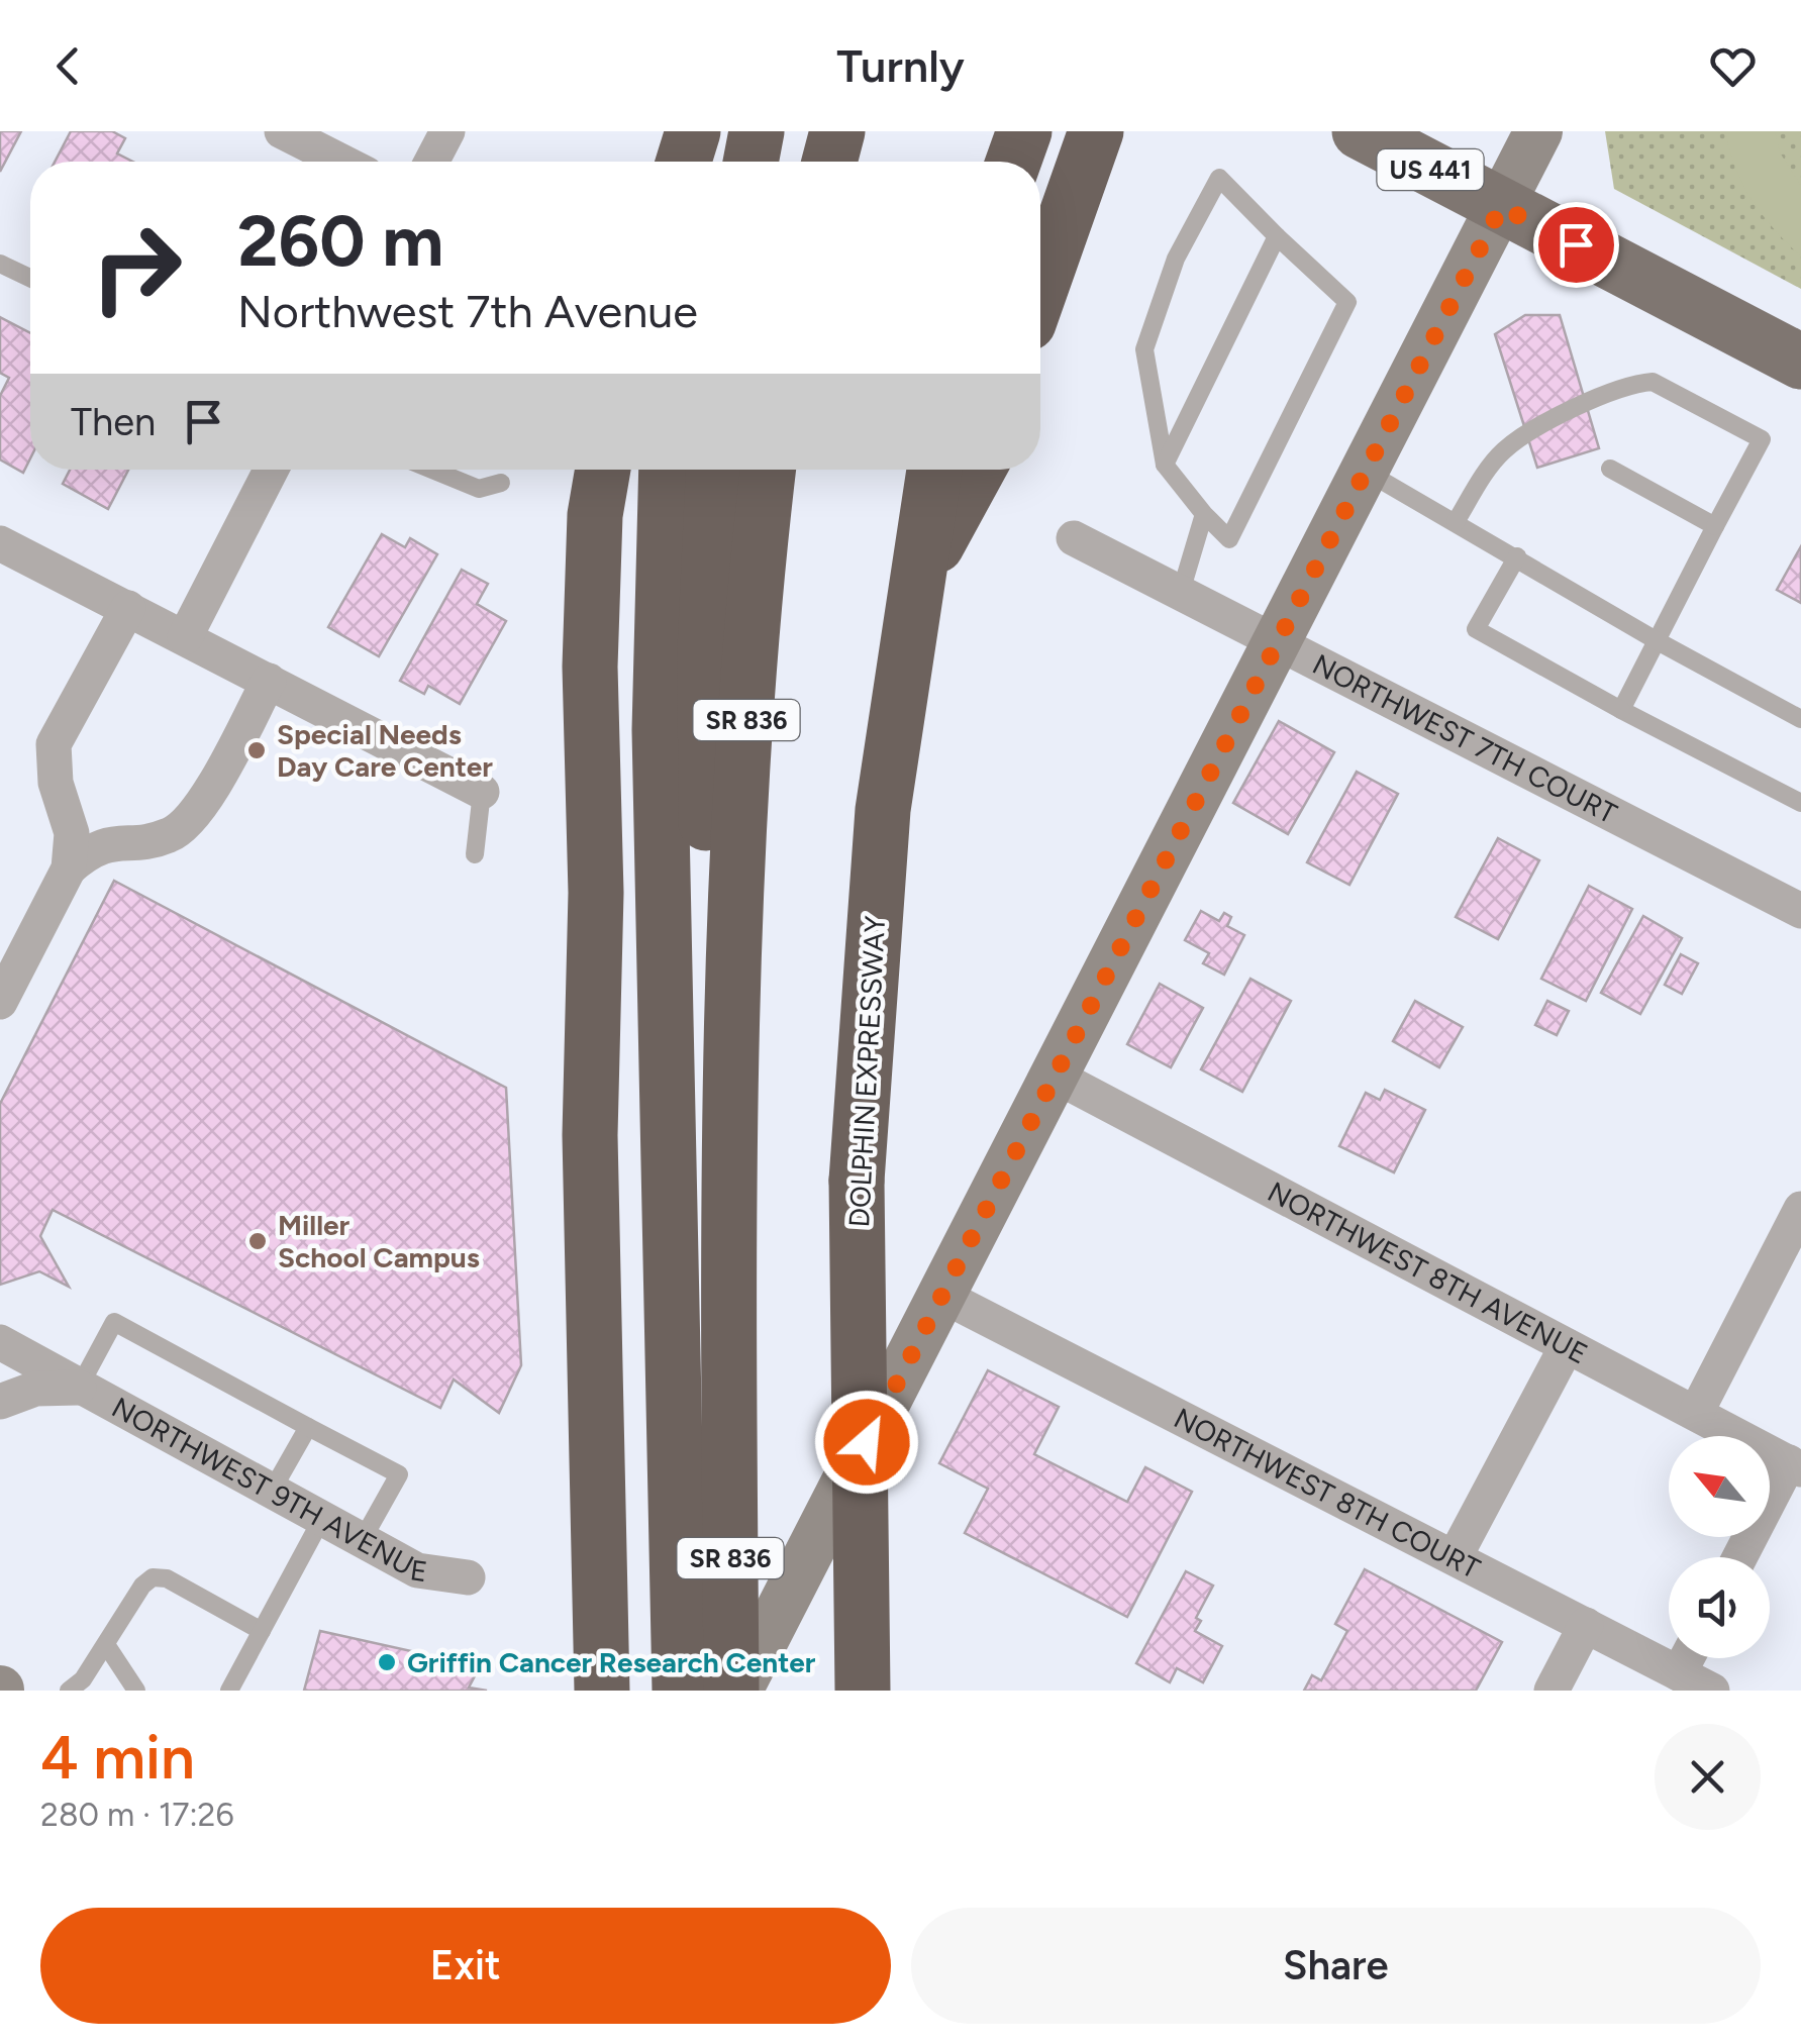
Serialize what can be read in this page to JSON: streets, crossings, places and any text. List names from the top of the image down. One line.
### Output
{"streets":{"highway":["SR 836","DOLPHIN EXPRESSWAY"],"main road":["US 441"],"street":["NORTHWEST 7TH COURT","NORTHWEST 8TH AVENUE","NORTHWEST 9TH AVENUE","NORTHWEST 8TH COURT"]},"places":["Special Needs Day Care Center","Miller School Campus","Griffin Cancer Research Center"],"north":"top left","page":{"header":"Turnly","turn":["260 m","Northwest 7th Avenue"],"then":"Then","heading":["4 min","280 m · 17:26"],"buttons":["Exit","Share"]}}
